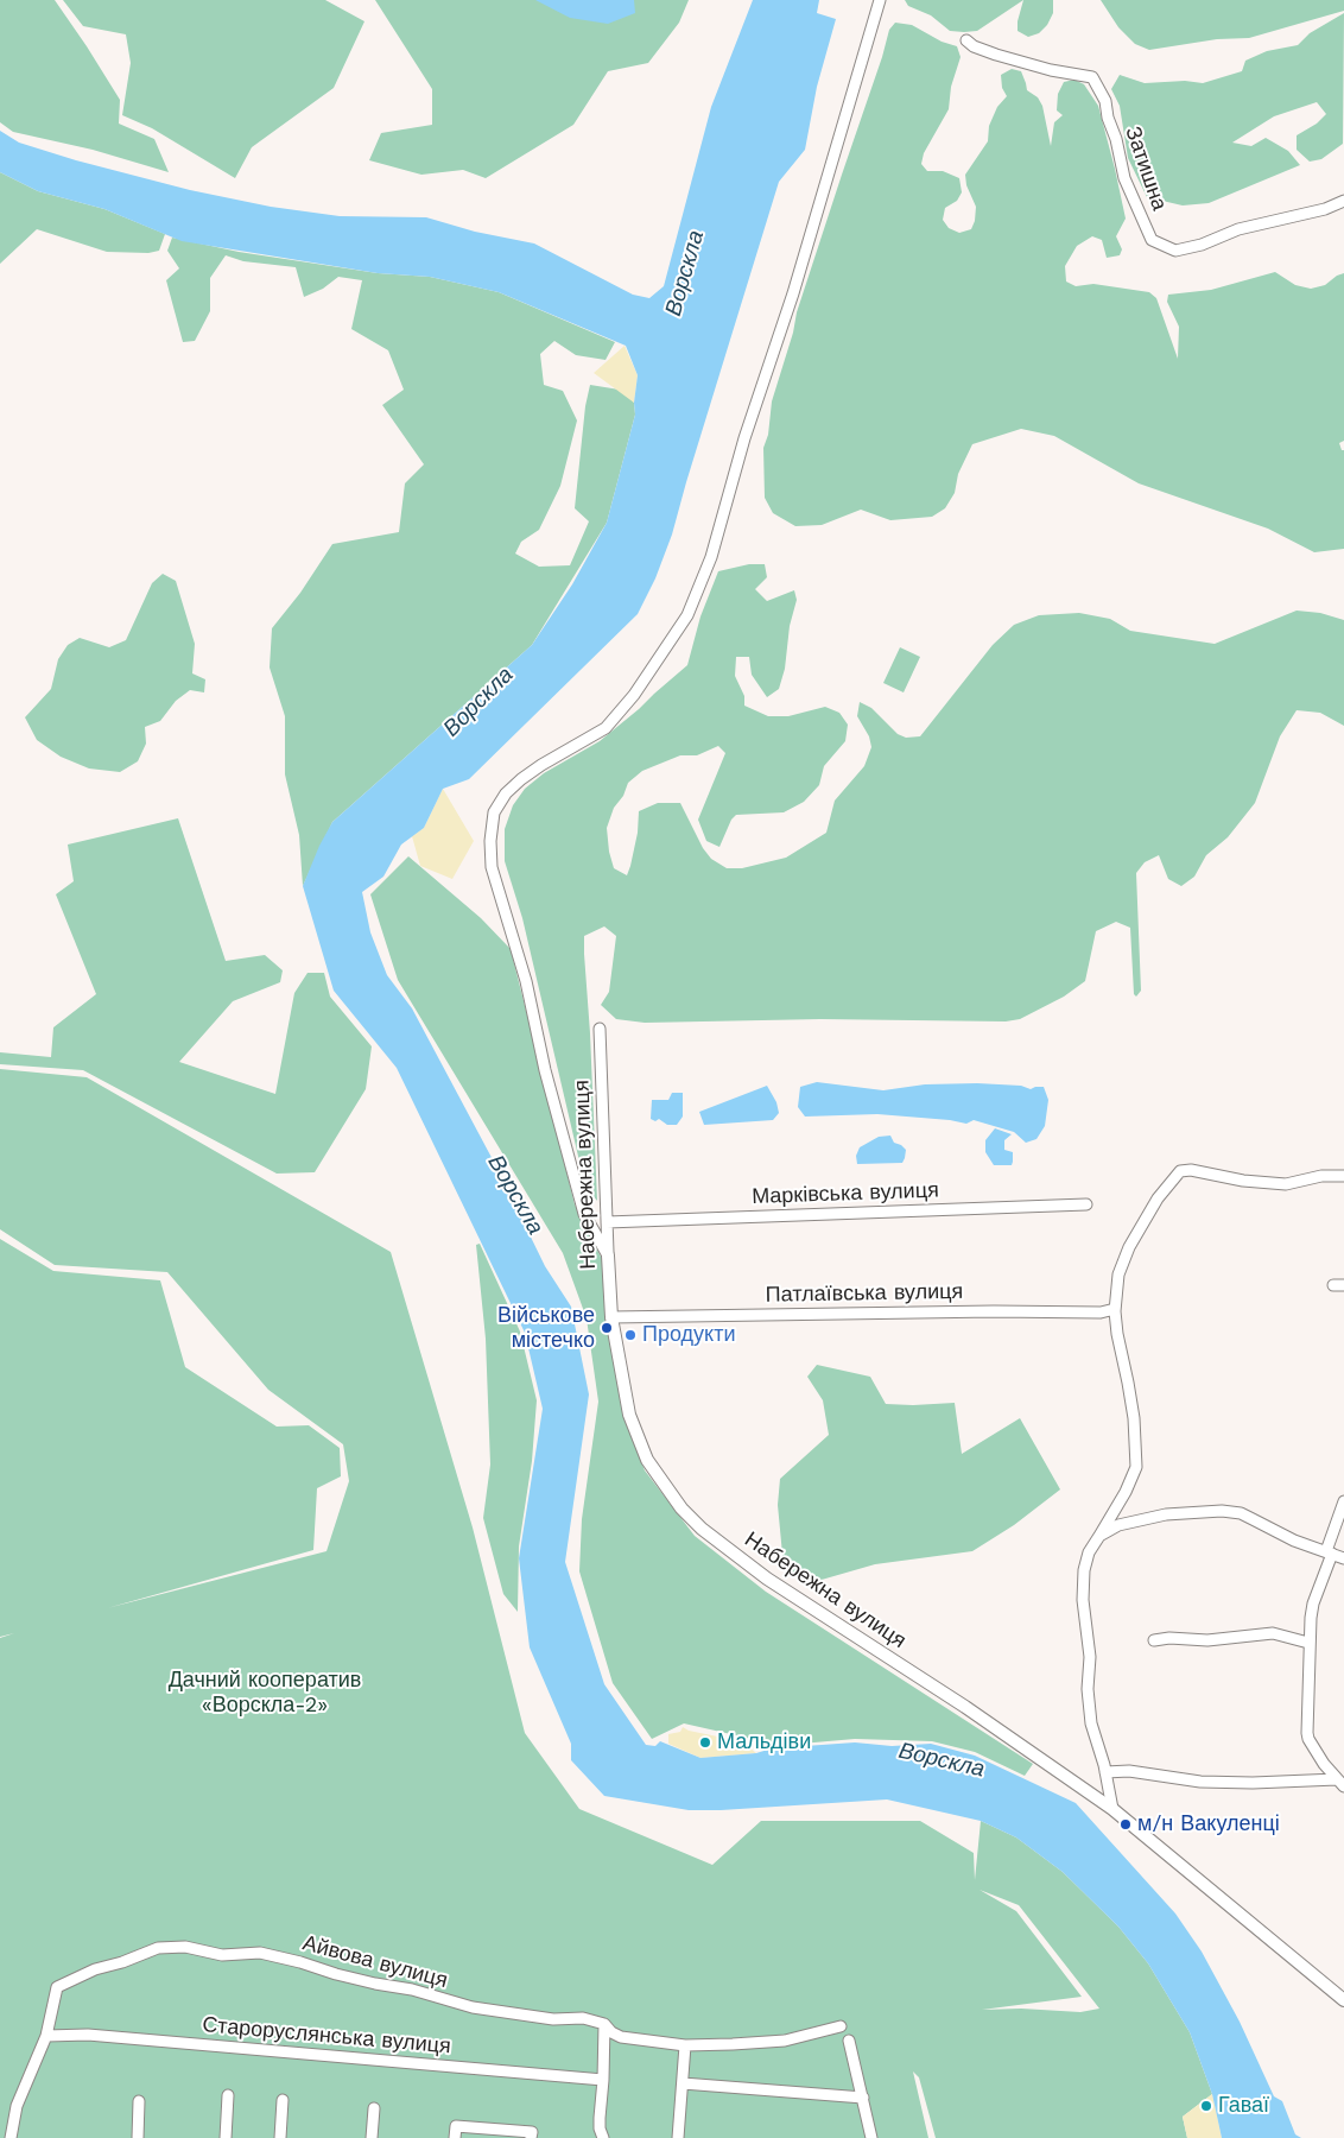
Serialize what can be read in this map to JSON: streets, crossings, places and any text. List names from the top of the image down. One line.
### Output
{"streets":{"street":["Затишна","Набережна вулиця","Марківська вулиця","Патлаївська вулиця","Айвова вулиця","Староруслянська вулиця"]},"crossings":[["Набережна вулиця","Марківська вулиця"],["Набережна вулиця","Патлаївська вулиця"],["Айвова вулиця","Староруслянська вулиця"]],"water":["Ворскла"],"parks":["Дачний кооператив «Ворскла-2»"],"places":["Військове містечко","Продукти","Мальдіви","м/н Вакуленці","Гаваї"]}
